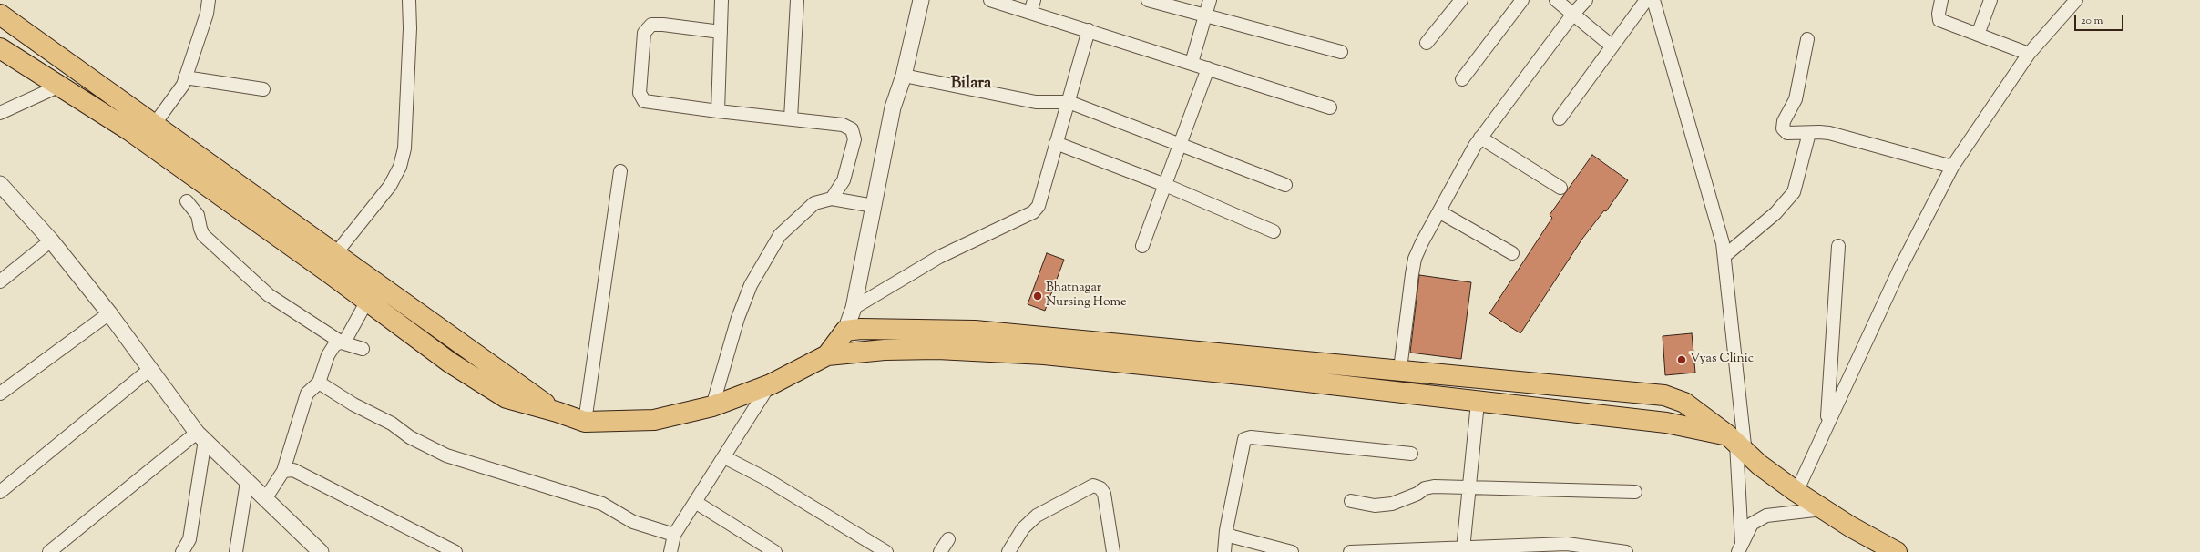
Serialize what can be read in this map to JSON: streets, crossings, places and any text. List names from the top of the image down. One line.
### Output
{"districts":["Bilara"],"places":["Bhatnagar Nursing Home","Vyas Clinic"],"scale_bar":"20 m"}
